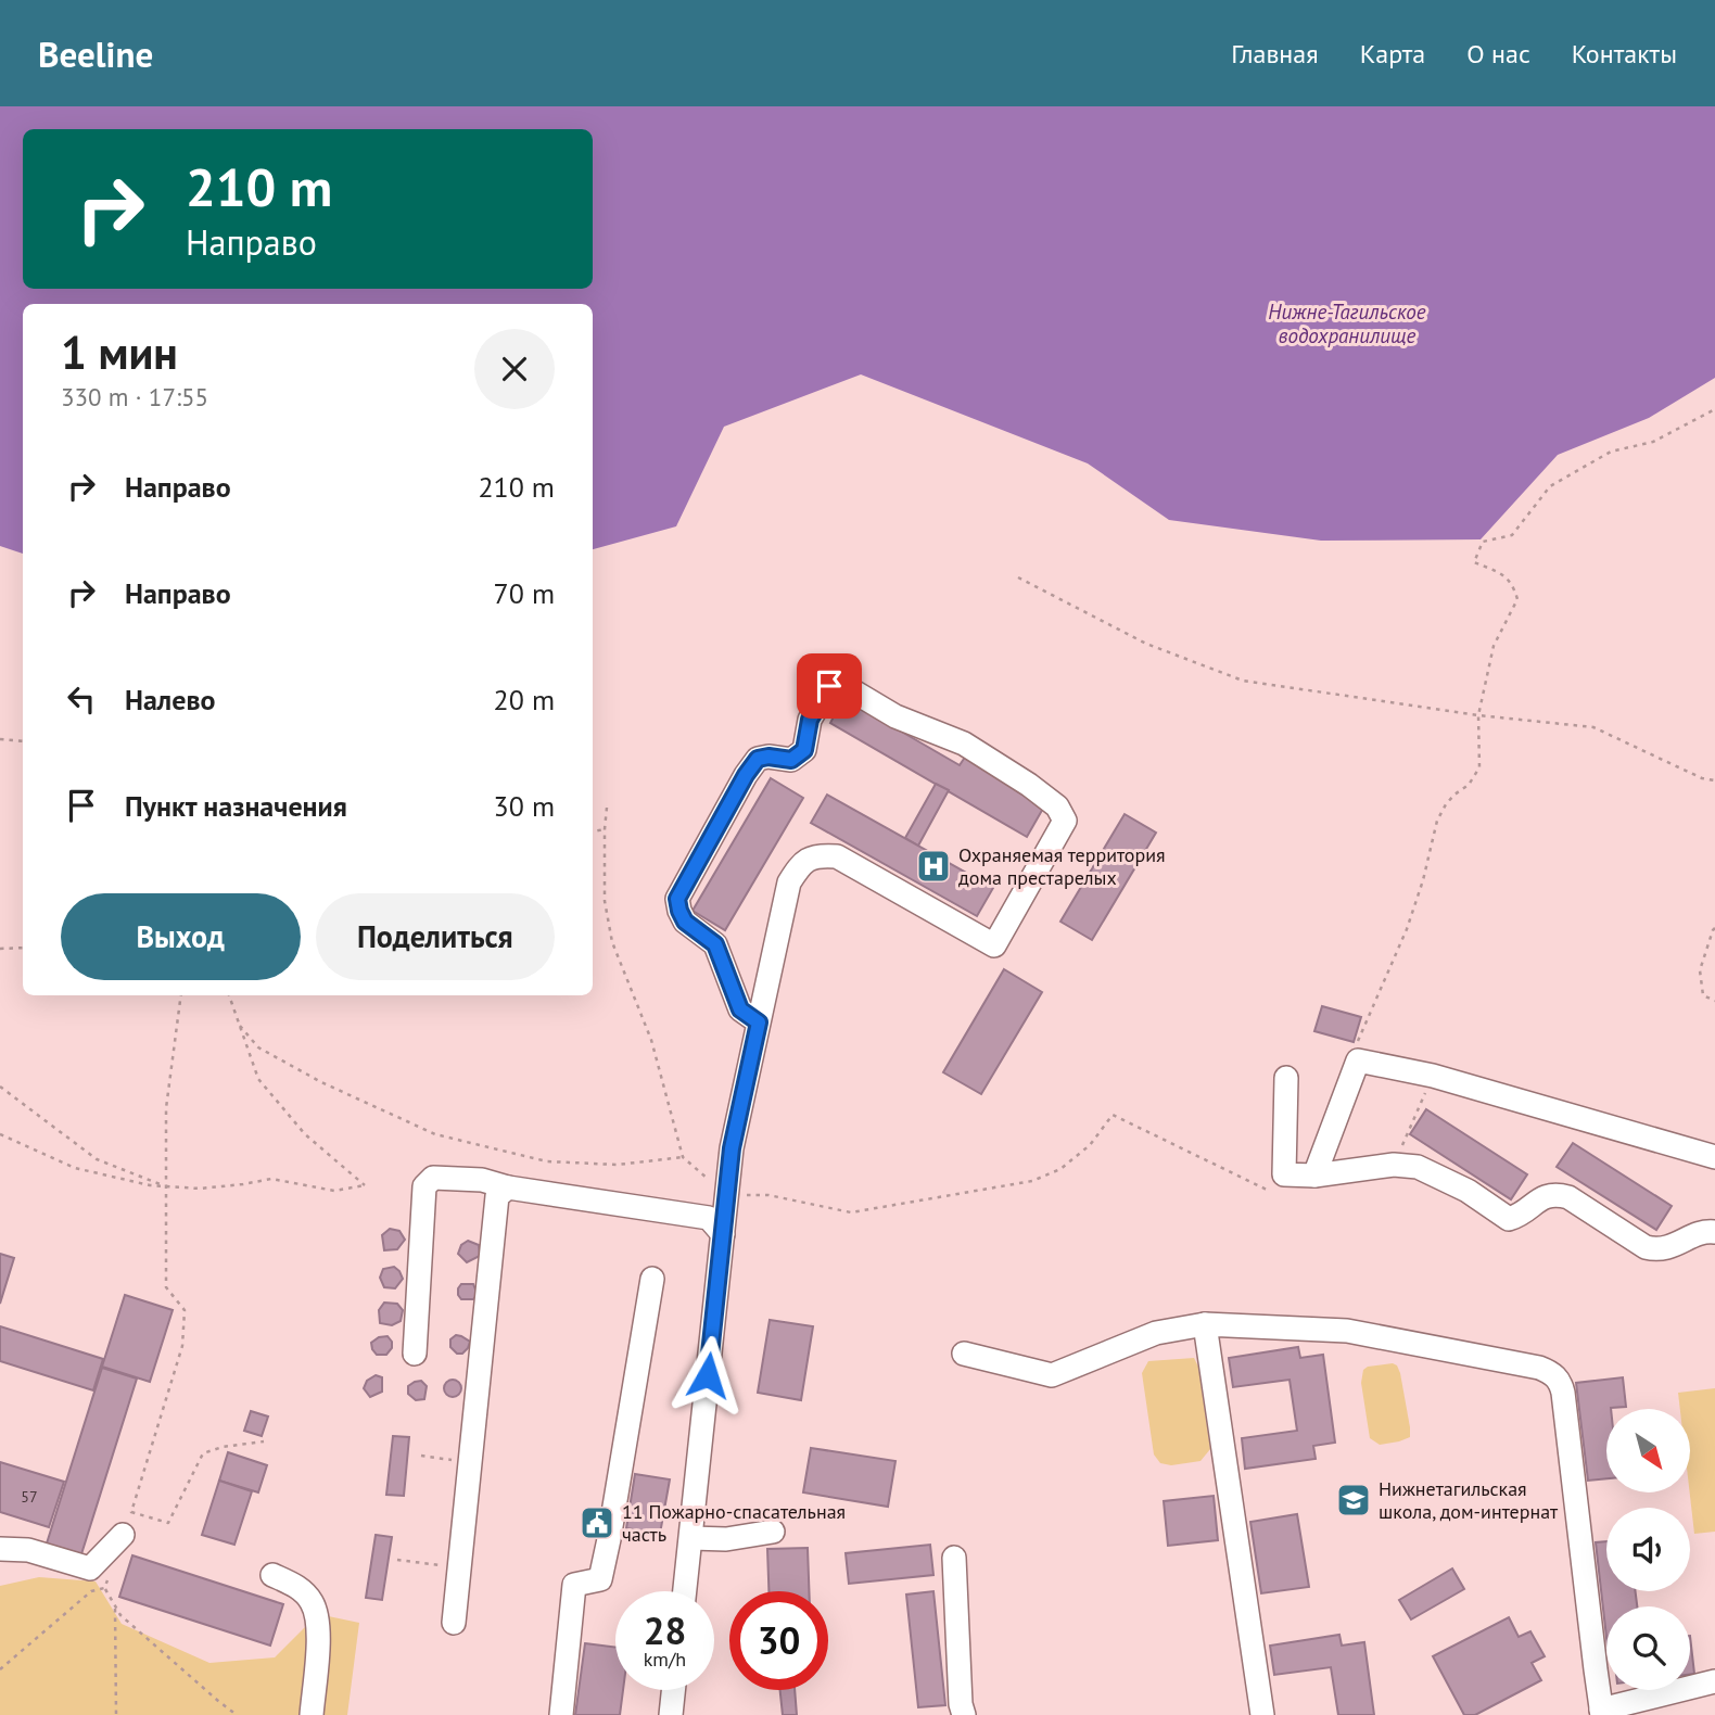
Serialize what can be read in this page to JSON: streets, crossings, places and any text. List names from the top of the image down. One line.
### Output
{"water":["Нижне-Тагильское водохранилище"],"places":{"hospital":["Охраняемая территория дома престарелых"],"school or university":["Нижнетагильская школа, дом-интернат"],"public building":["11 Пожарно-спасательная часть"]},"house_numbers":["57"],"north":"bottom right","page":{"header":"Beeline","nav":["Главная","Карта","О нас","Контакты"],"turn":["210 m","Направо"],"heading":["1 мин","330 m · 17:55"],"list":[{"name":"Направо","value":"210 m"},{"name":"Направо","value":"70 m"},{"name":"Налево","value":"20 m"},{"name":"Пункт назначения","value":"30 m"}],"buttons":["Выход","Поделиться"],"speed":"28 km/h","limit":"30"}}
